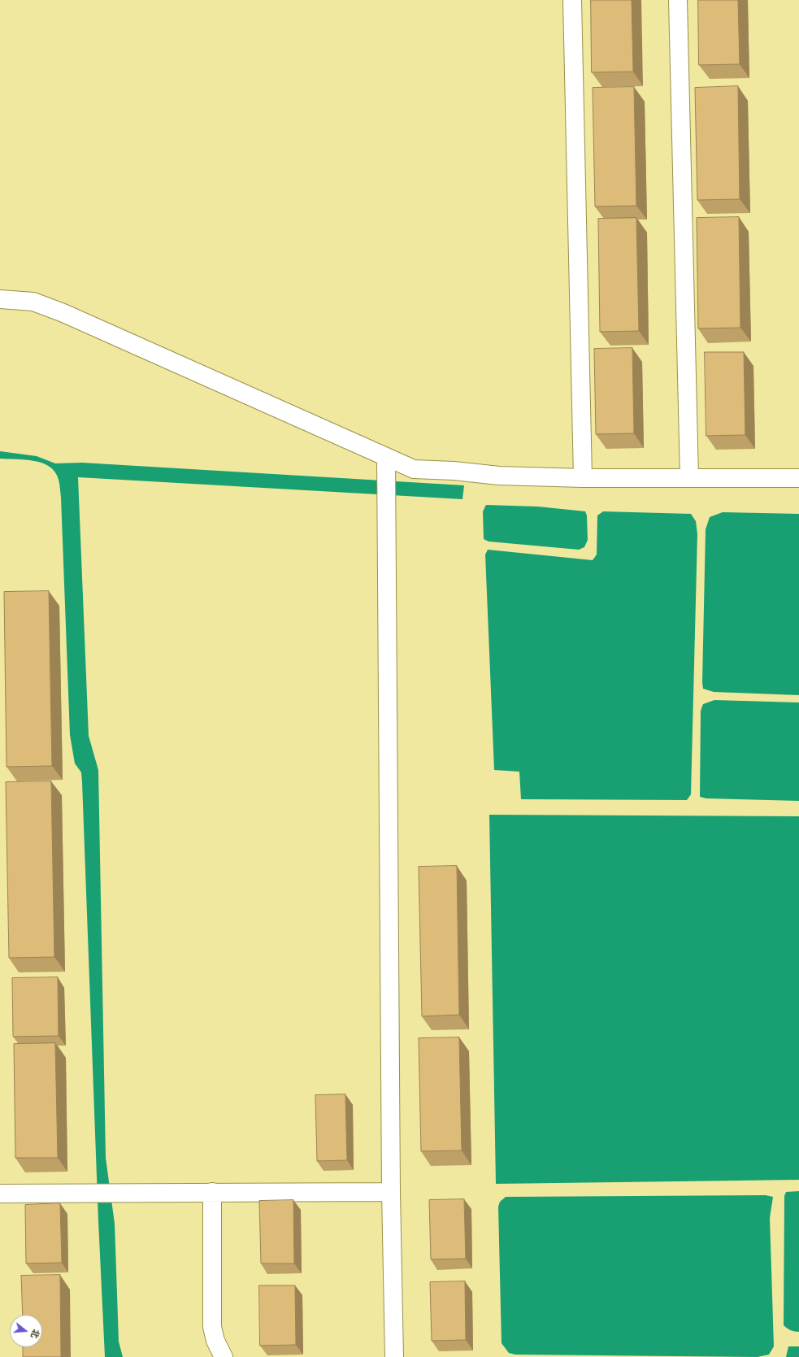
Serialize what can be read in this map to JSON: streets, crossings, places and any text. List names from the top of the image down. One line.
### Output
{"north":"right"}
